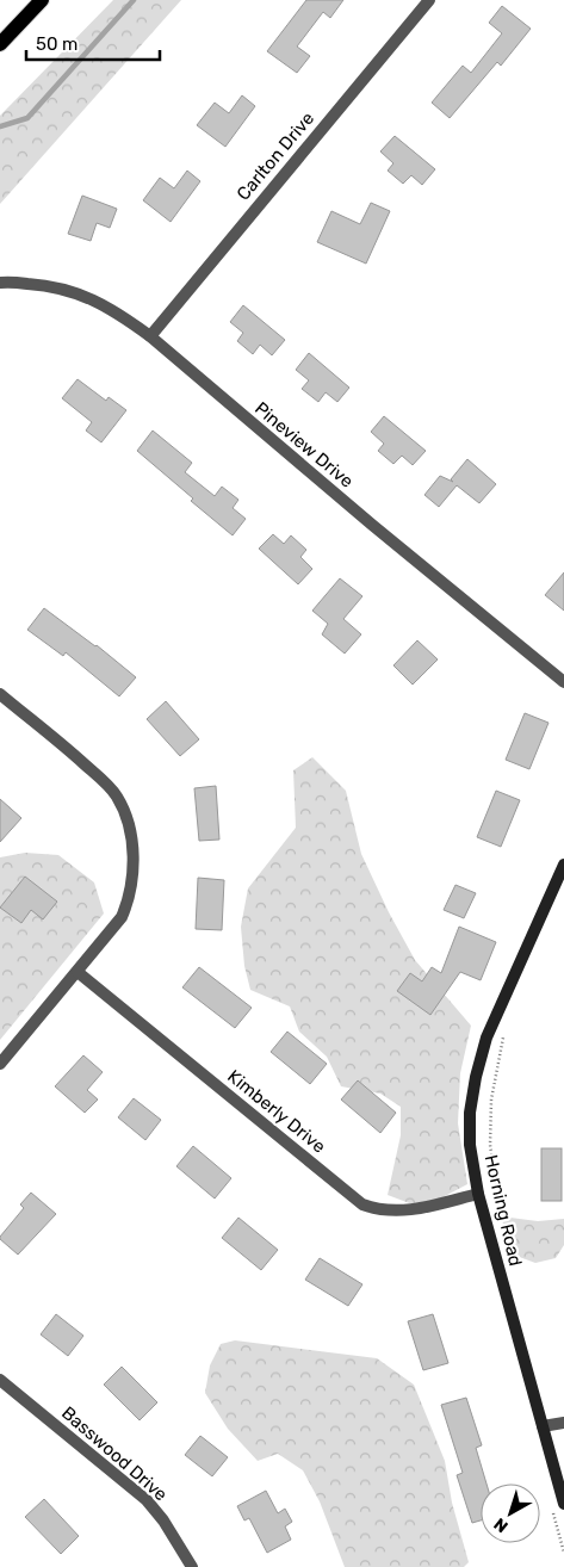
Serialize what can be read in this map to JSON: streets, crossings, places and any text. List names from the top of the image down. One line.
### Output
{"streets":{"street":["Carlton Drive","Pineview Drive","Kimberly Drive","Horning Road","Basswood Drive"]},"crossings":[["Carlton Drive","Pineview Drive"],["Kimberly Drive","Horning Road"]],"scale_bar":"50 m","north":"bottom left"}
